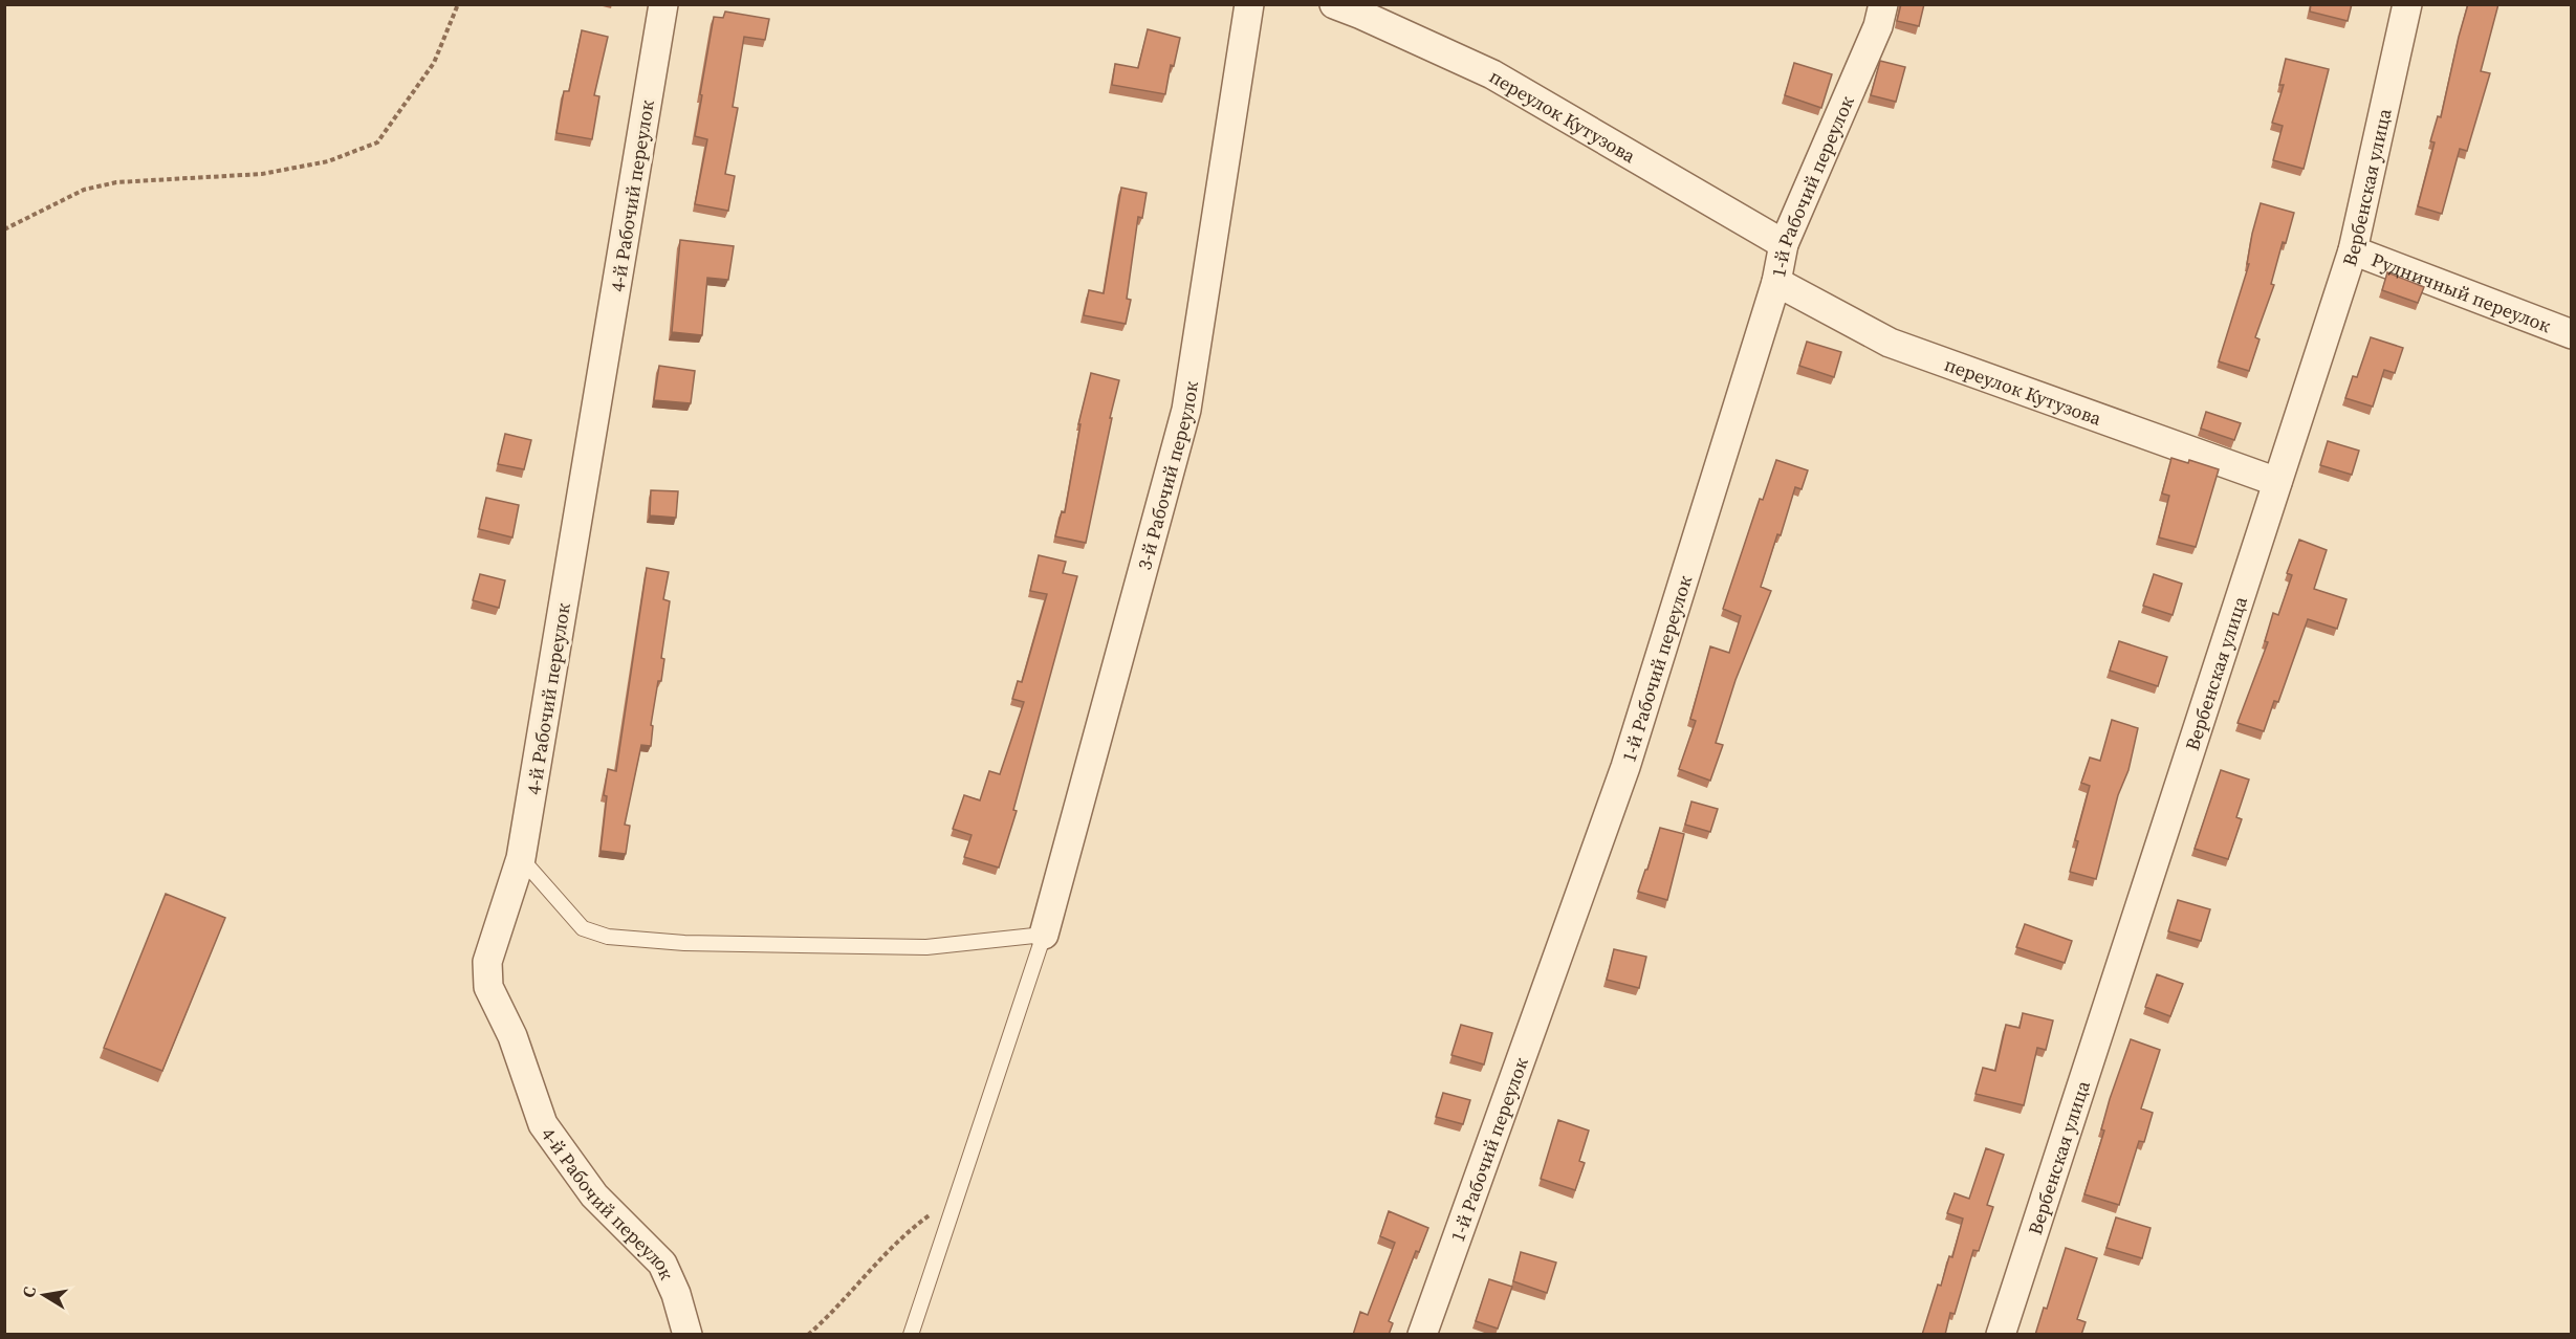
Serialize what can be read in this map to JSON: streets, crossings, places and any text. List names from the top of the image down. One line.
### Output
{"streets":{"street":["переулок Кутузова","1-й Рабочий переулок","Вербенская улица","4-й Рабочий переулок","Рудничный переулок","3-й Рабочий переулок"]},"crossings":[["переулок Кутузова","1-й Рабочий переулок"],["переулок Кутузова","Вербенская улица"],["Вербенская улица","Рудничный переулок"]],"north":"left"}
